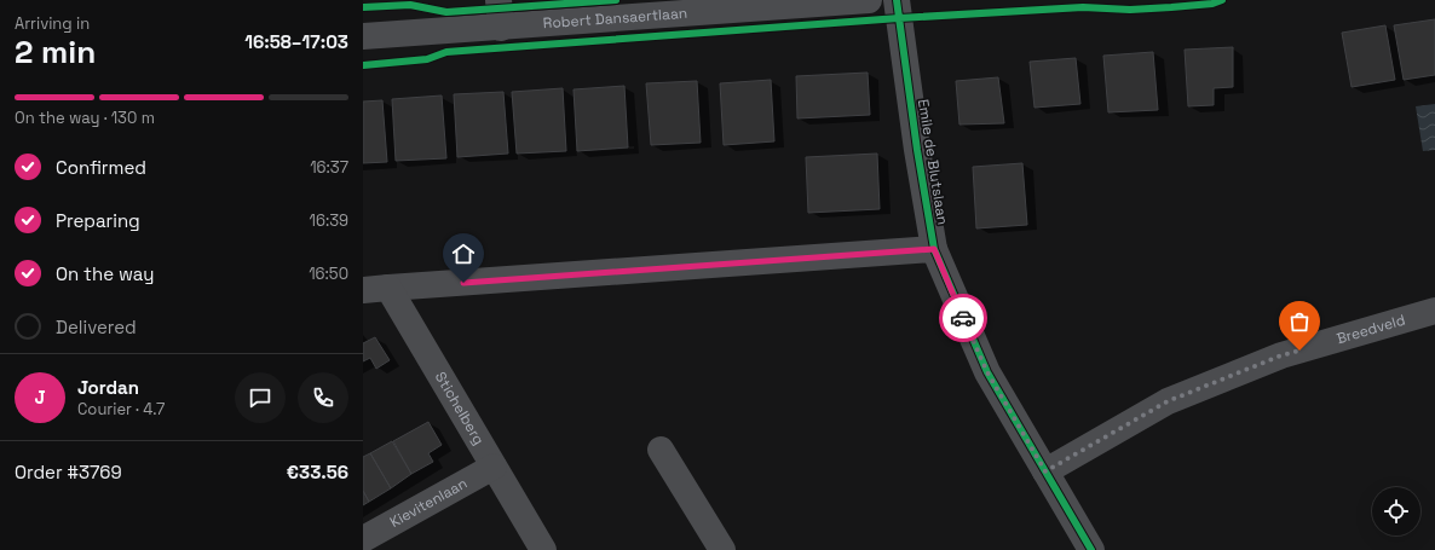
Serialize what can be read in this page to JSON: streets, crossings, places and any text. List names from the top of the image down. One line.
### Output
{"streets":{"street":["Robert Dansaertlaan","Emile de Blutslaan","Breedveld","Stichelberg","Kievitenlaan"]},"crossings":[["Emile de Blutslaan","Breedveld"],["Stichelberg","Kievitenlaan"]],"page":{"heading":["2 min","Arriving in","16:58–17:03"],"panel":["Jordan","Courier · 4.7","Order #3769","€33.56"],"bar":"On the way · 130 m","list":[["Confirmed","16:37"],["Preparing","16:39"],["On the way","16:50"],"Delivered"],"round":"J"}}
